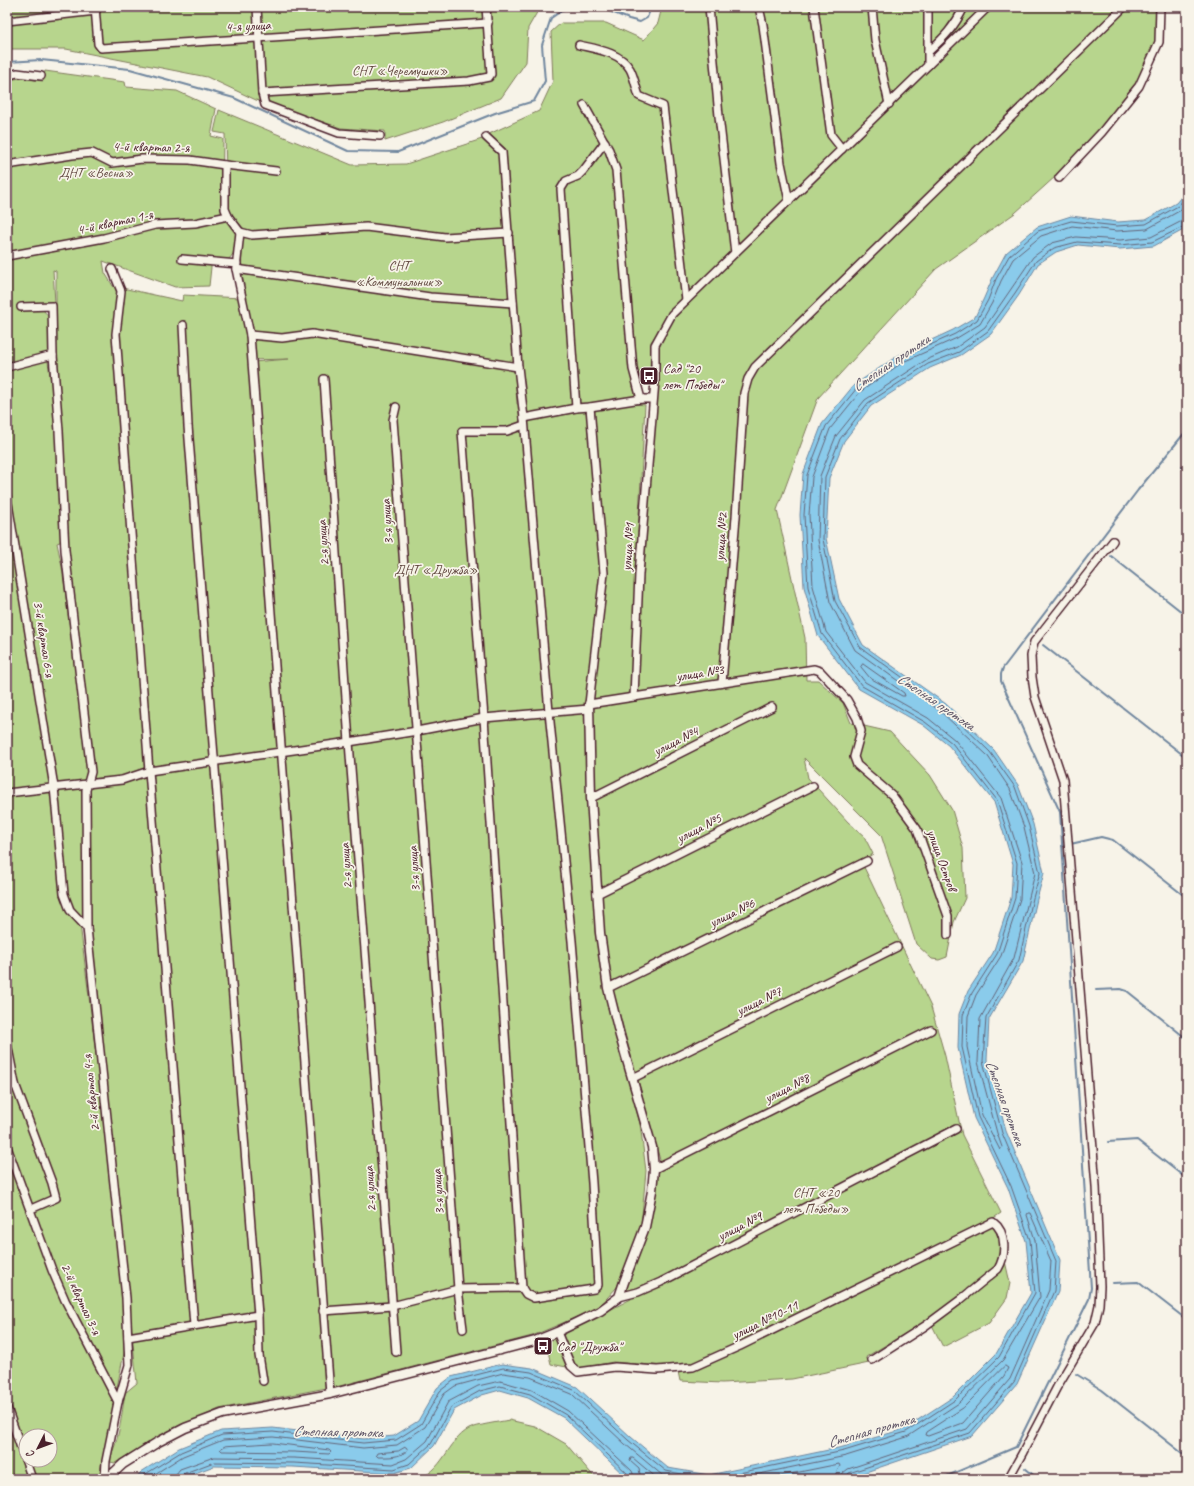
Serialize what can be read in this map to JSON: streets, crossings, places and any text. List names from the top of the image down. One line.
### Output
{"streets":{"street":["4-я улица","4-й квартал 2-я","4-й квартал 1-я","3-я улица","улица №2","2-я улица","улица №1","3-й квартал 6-я","улица №3","улица №4","улица №5","улица Остров","улица №6","улица №7","улица №8","2-й квартал 4-я","улица №9","2-й квартал 3-я","улица №10-11"]},"crossings":[["3-я улица","улица №3"],["улица №2","улица №3"],["2-я улица","улица №3"],["улица №1","улица №3"],["3-й квартал 6-я","улица №3"],["улица №3","улица Остров"],["улица №3","2-й квартал 4-я"],["2-й квартал 4-я","2-й квартал 3-я"]],"water":["Степная протока"],"parks":["СНТ «Черемушки»","ДНТ «Весна»","СНТ «Коммунальник»","ДНТ «Дружба»","СНТ «20 лет Победы»"],"places":{"bus stop":["Сад \"20 лет Победы\"","Сад \"Дружба\""]},"north":"bottom left"}
